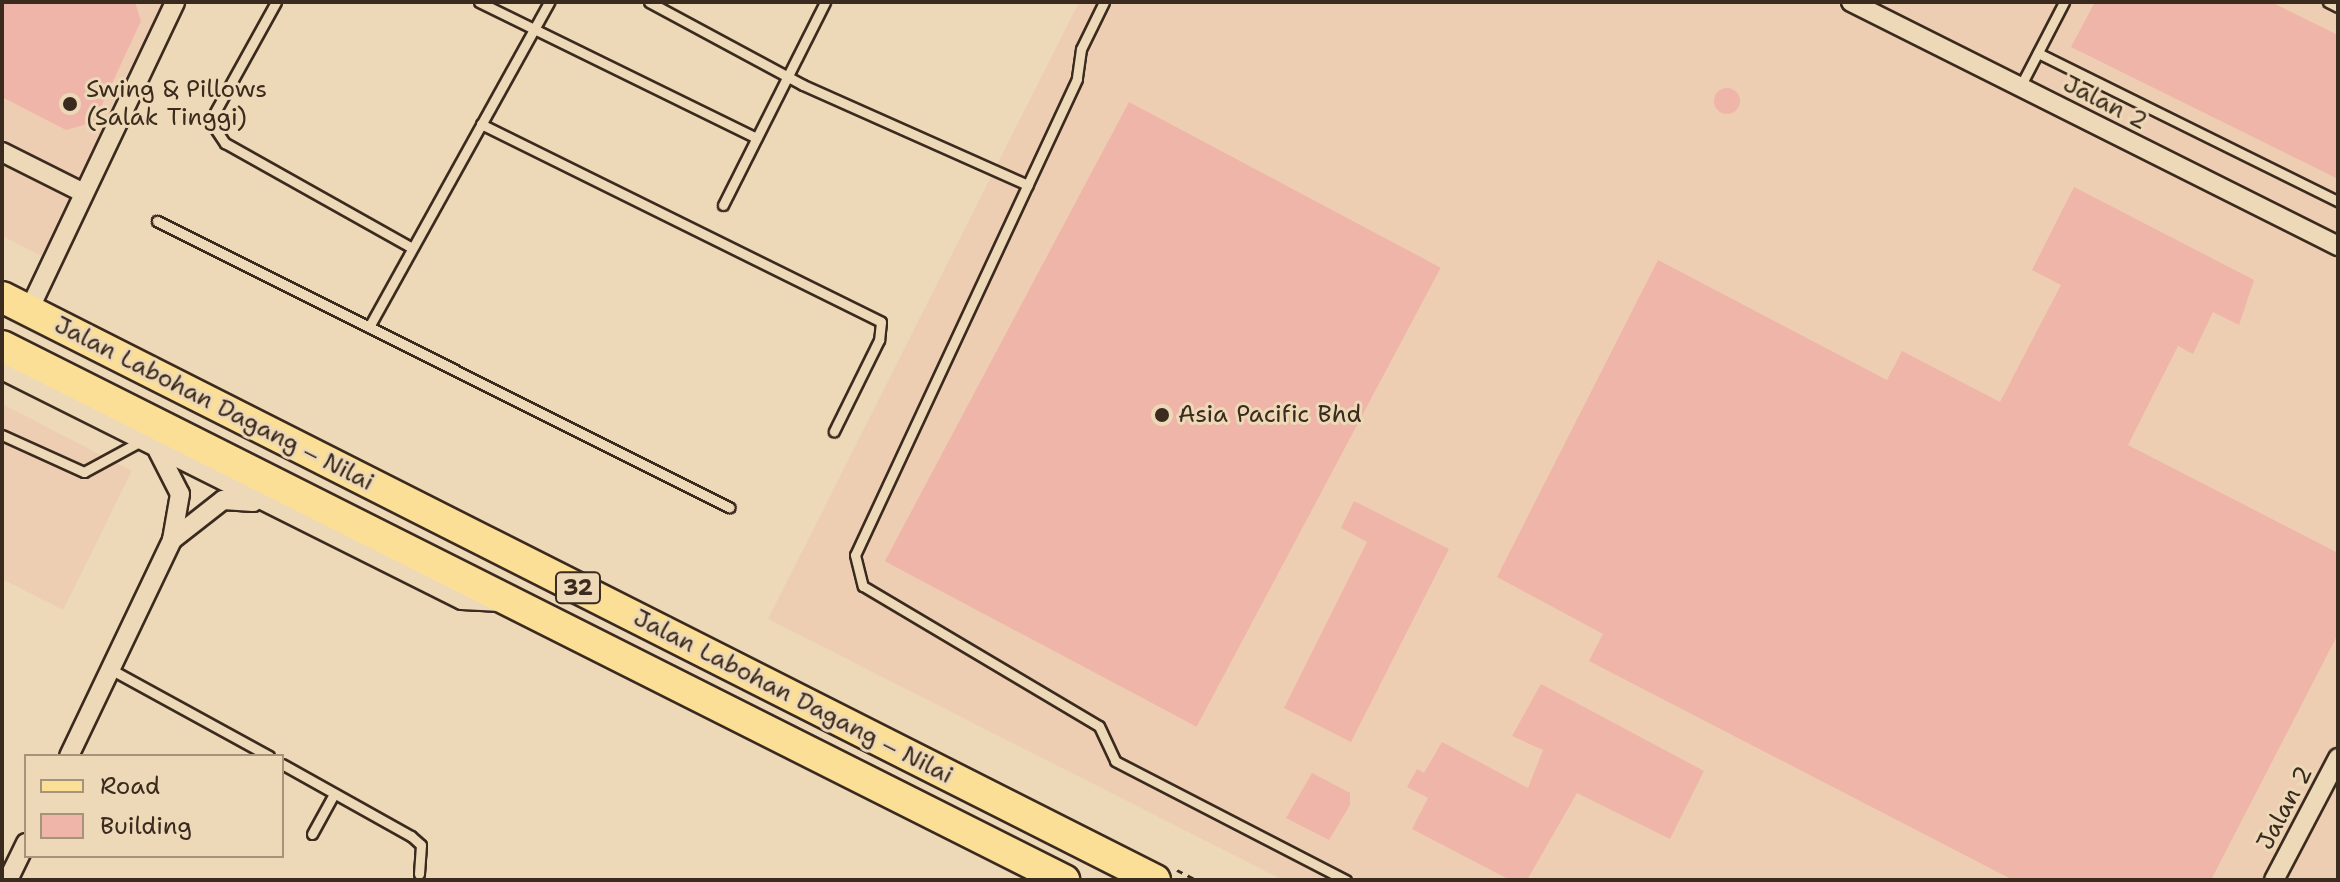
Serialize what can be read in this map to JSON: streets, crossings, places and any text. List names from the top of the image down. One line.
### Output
{"streets":{"main road":["Jalan Labohan Dagang ‒ Nilai","32"],"street":["Jalan 2"]},"places":["Swing & Pillows (Salak Tinggi)","Asia Pacific Bhd"],"legend":["Road","Building"]}
